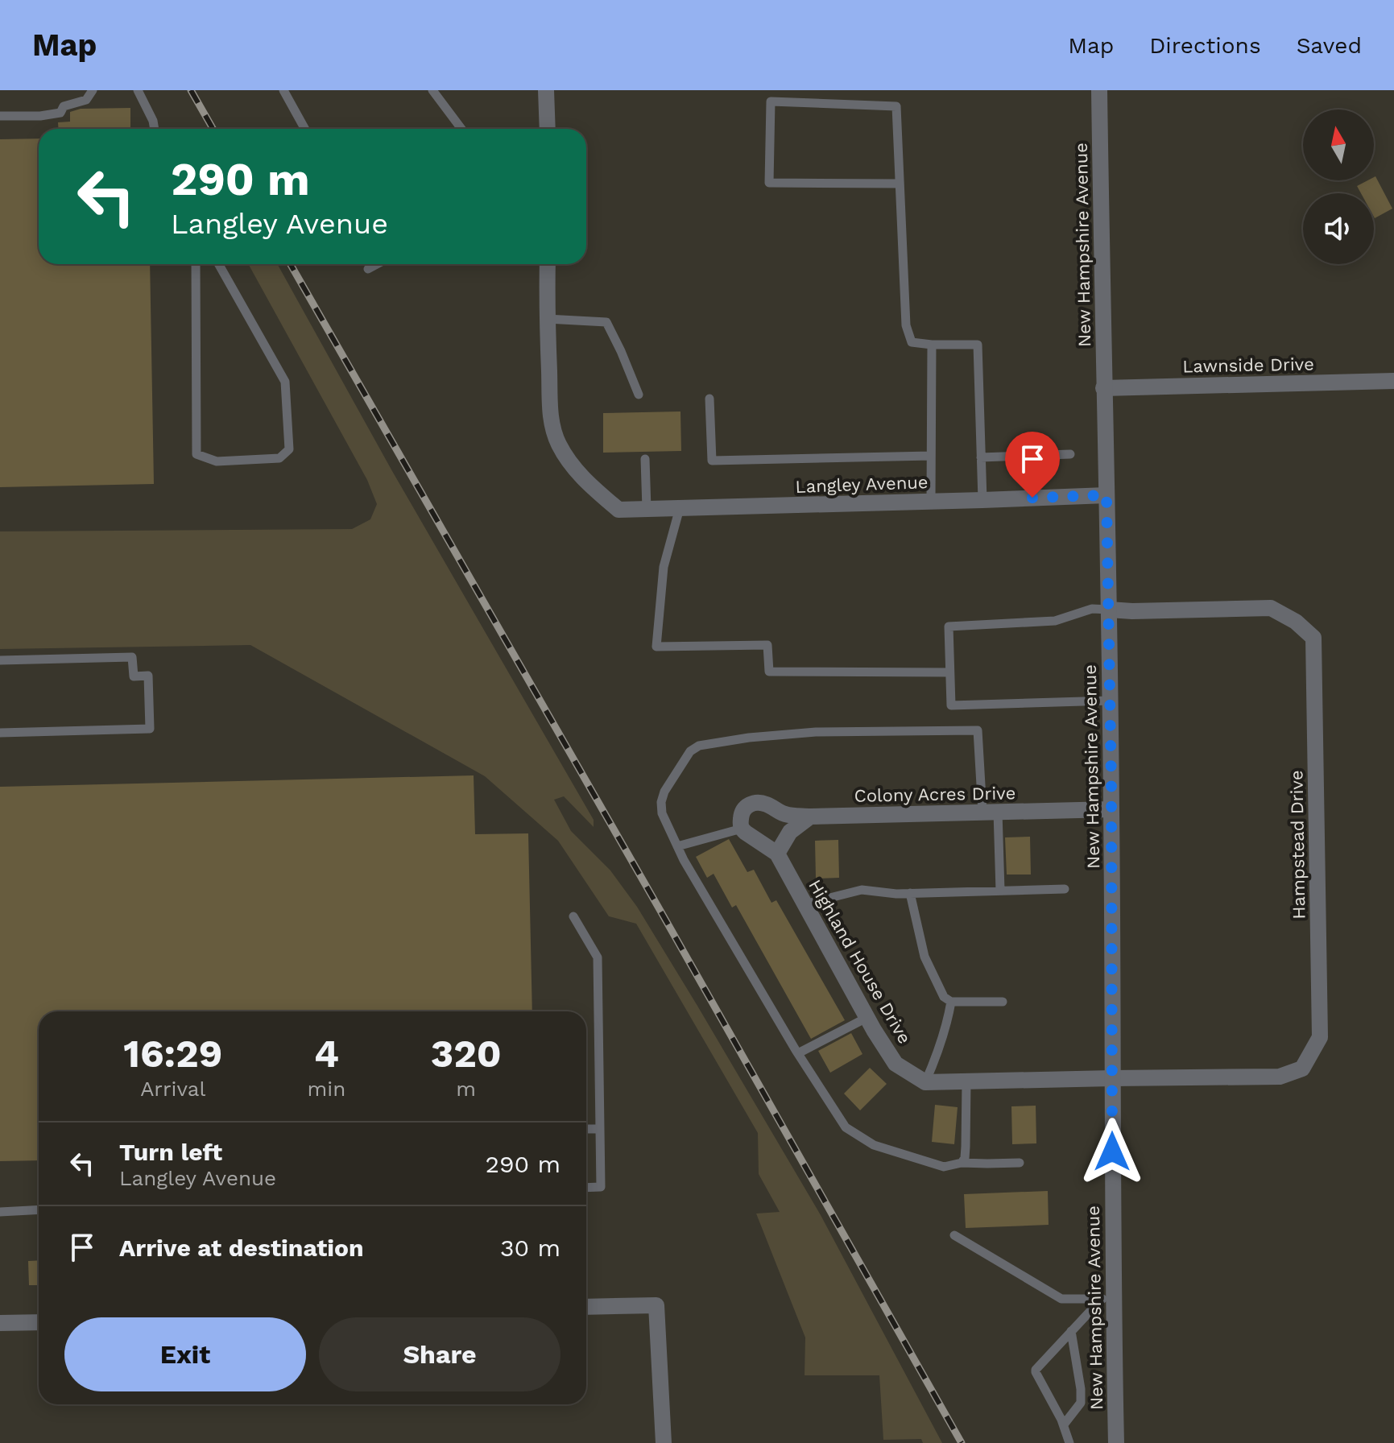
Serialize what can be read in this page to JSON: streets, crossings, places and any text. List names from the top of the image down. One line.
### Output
{"streets":{"street":["New Hampshire Avenue","Lawnside Drive","Langley Avenue","Colony Acres Drive","Hampstead Drive","Highland House Drive"]},"crossings":[["New Hampshire Avenue","Lawnside Drive"],["New Hampshire Avenue","Langley Avenue"],["New Hampshire Avenue","Colony Acres Drive"],["New Hampshire Avenue","Hampstead Drive"]],"north":"top","page":{"header":"Map","nav":["Map","Directions","Saved"],"turn":["290 m","Langley Avenue"],"eta":["16:29","Arrival","4","min","320","m"],"list":[{"name":"Turn left","note":"Langley Avenue","value":"290 m"},{"name":"Arrive at destination","value":"30 m"}],"buttons":["Exit","Share"]}}
